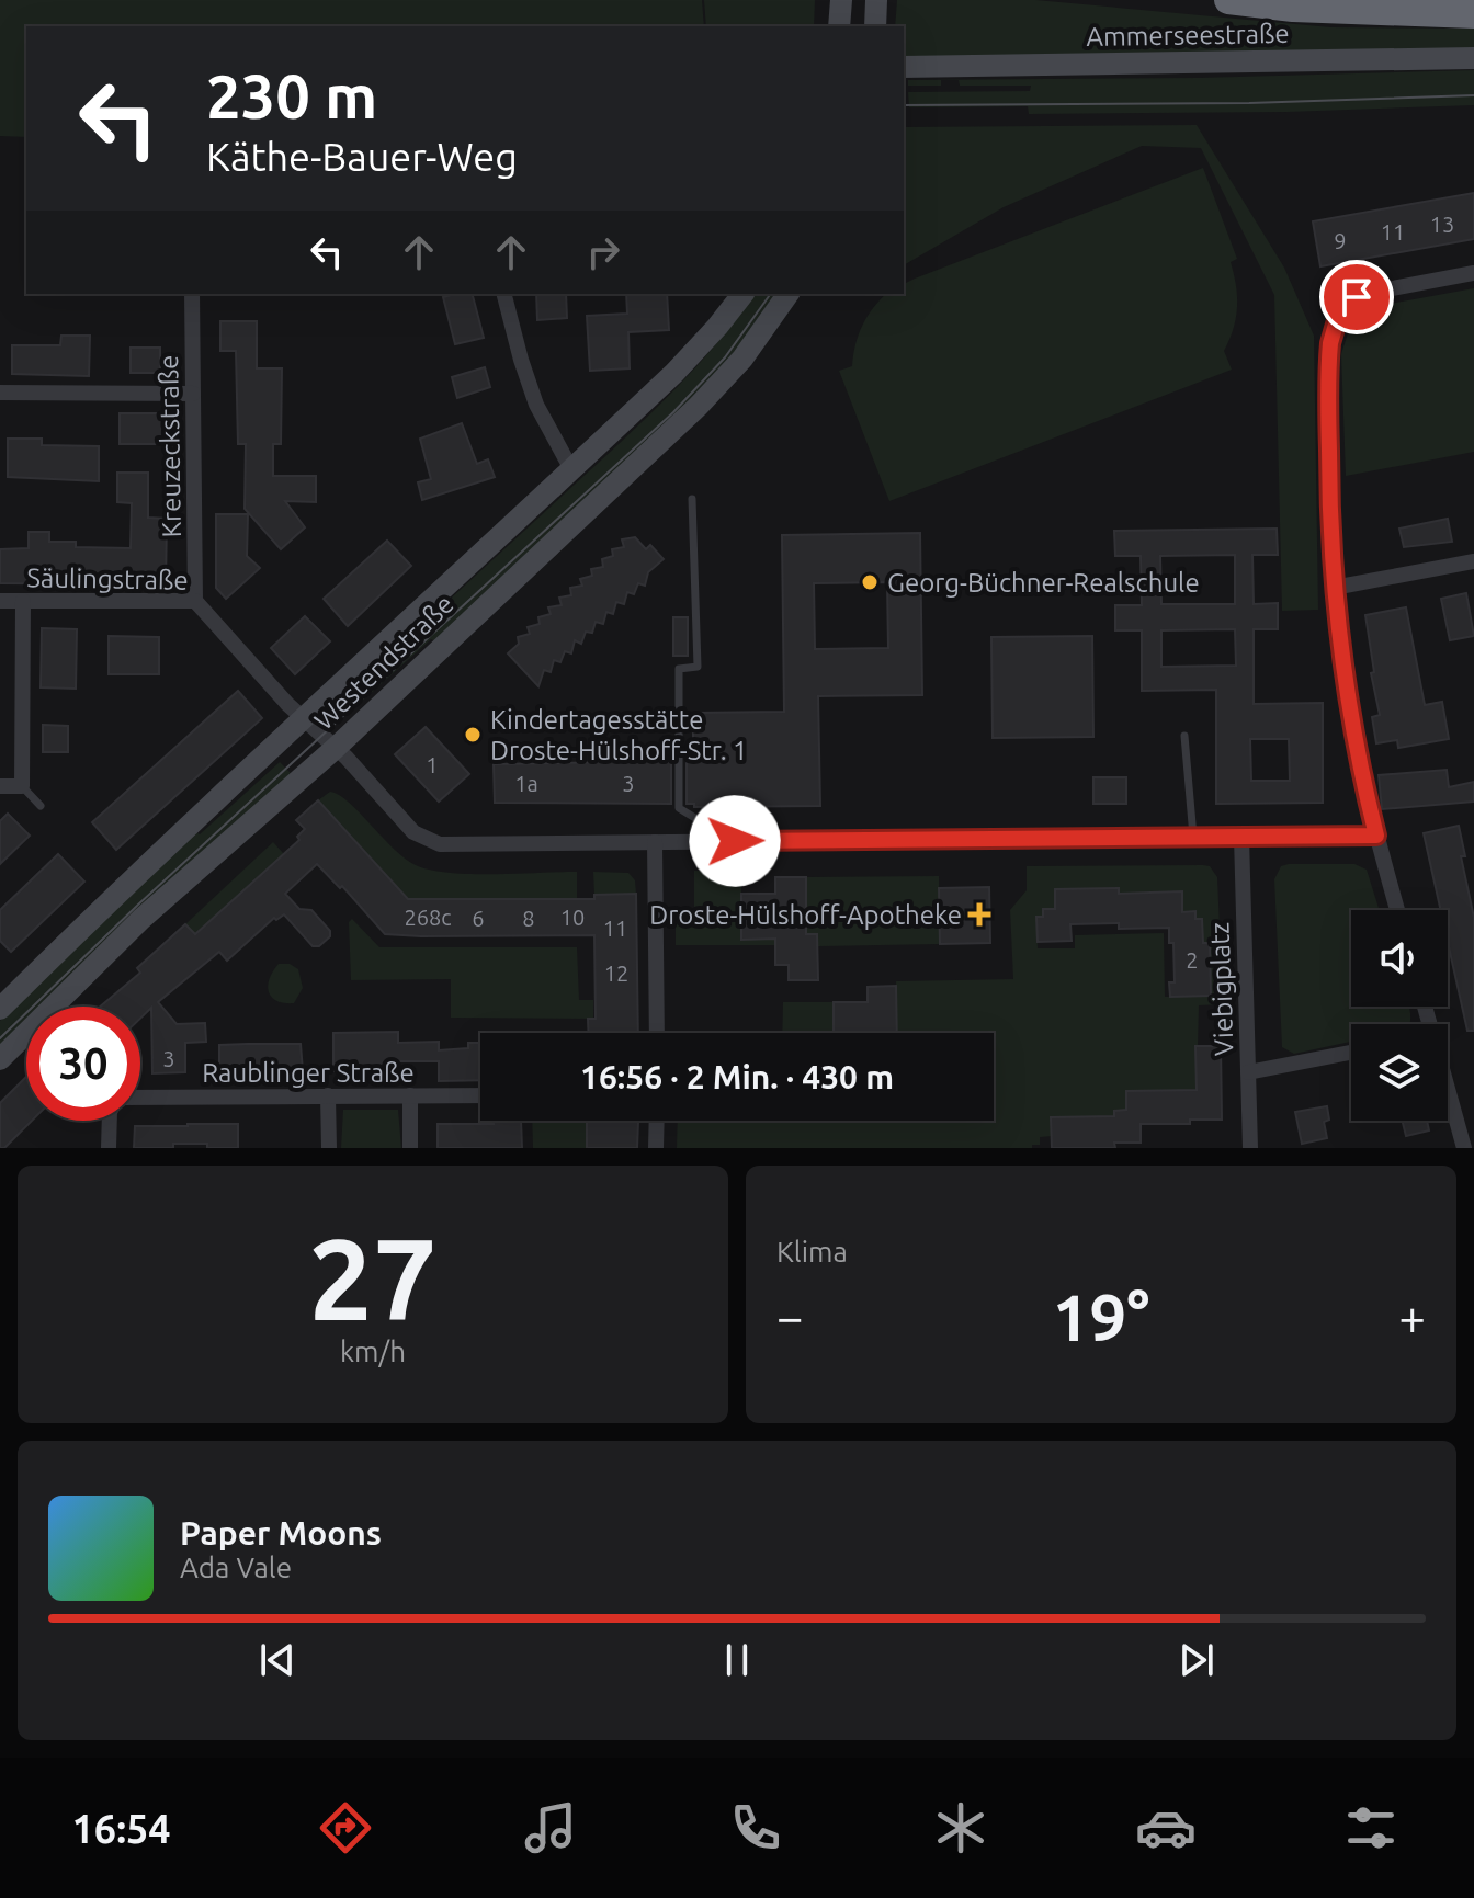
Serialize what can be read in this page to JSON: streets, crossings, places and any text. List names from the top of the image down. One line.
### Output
{"streets":{"main road":["Ammerseestraße","Westendstraße"],"street":["Kreuzeckstraße","Säulingstraße","Viebigplatz","Raublinger Straße"]},"crossings":[["Kreuzeckstraße","Säulingstraße"],["Säulingstraße","Westendstraße"],["Säulingstraße","Viebigplatz"]],"places":{"other":["Georg-Büchner-Realschule","Kindertagesstätte Droste-Hülshoff-Str. 1"],"health":["Droste-Hülshoff-Apotheke"]},"house_numbers":["13","11","9","1","1a","3","268c","10","6","8","11","2","12","3"],"page":{"turn":["230 m","Käthe-Bauer-Weg"],"limit":"30","trip":"16:56 · 2 Min. · 430 m","tile":[["27","km/h"],"Klima"],"heat":["−","19°","+"],"song":["Paper Moons","Ada Vale"],"tabs":"16:54"}}
